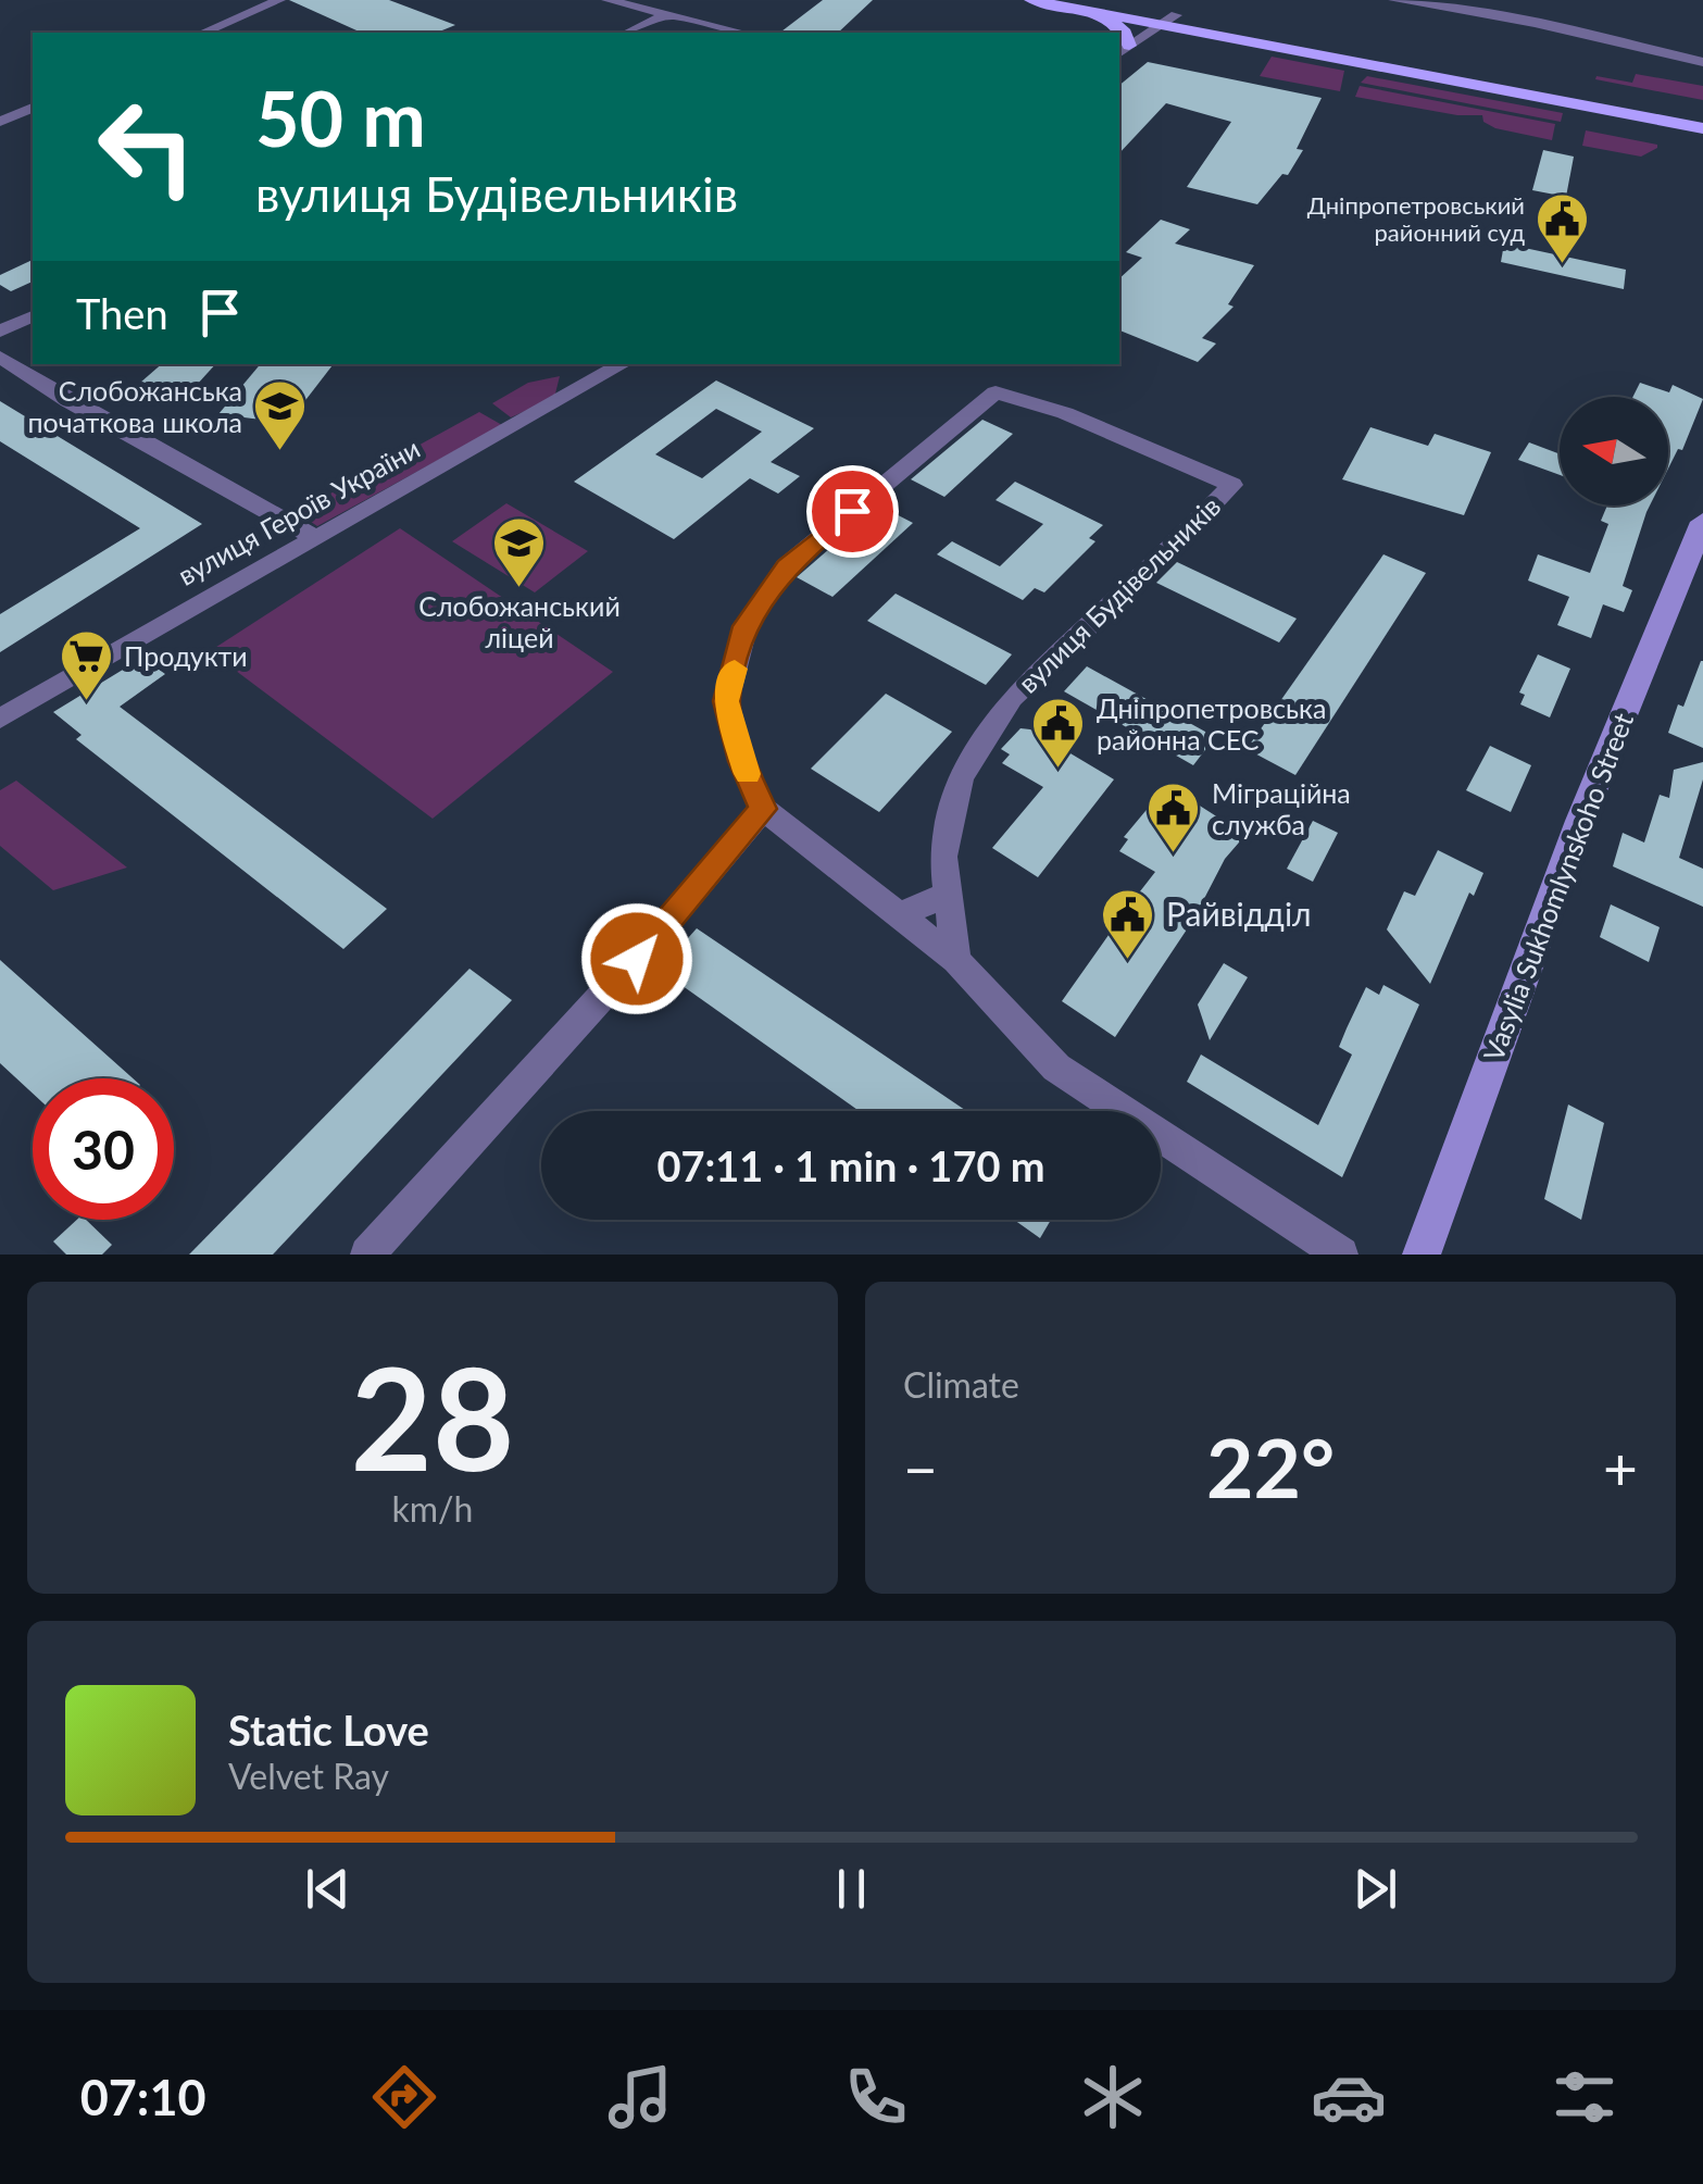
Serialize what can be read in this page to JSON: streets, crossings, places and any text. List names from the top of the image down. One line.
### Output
{"streets":{"main road":["Vasylia Sukhomlynskoho Street"],"street":["вулиця Героїв України","вулиця Будівельників"]},"places":{"public building":["Дніпропетровський районний суд","Дніпропетровська районна СЕС","Міграційна служба","Райвідділ"],"school or university":["Cлобожанська початкова школа","Слобожанський ліцей"],"supermarket":["Продукти"]},"north":"left","page":{"turn":["50 m","вулиця Будівельників"],"then":"Then","limit":"30","trip":"07:11 · 1 min · 170 m","tile":[["28","km/h"],"Climate"],"heat":["−","22°","+"],"song":["Static Love","Velvet Ray"],"tabs":"07:10"}}
